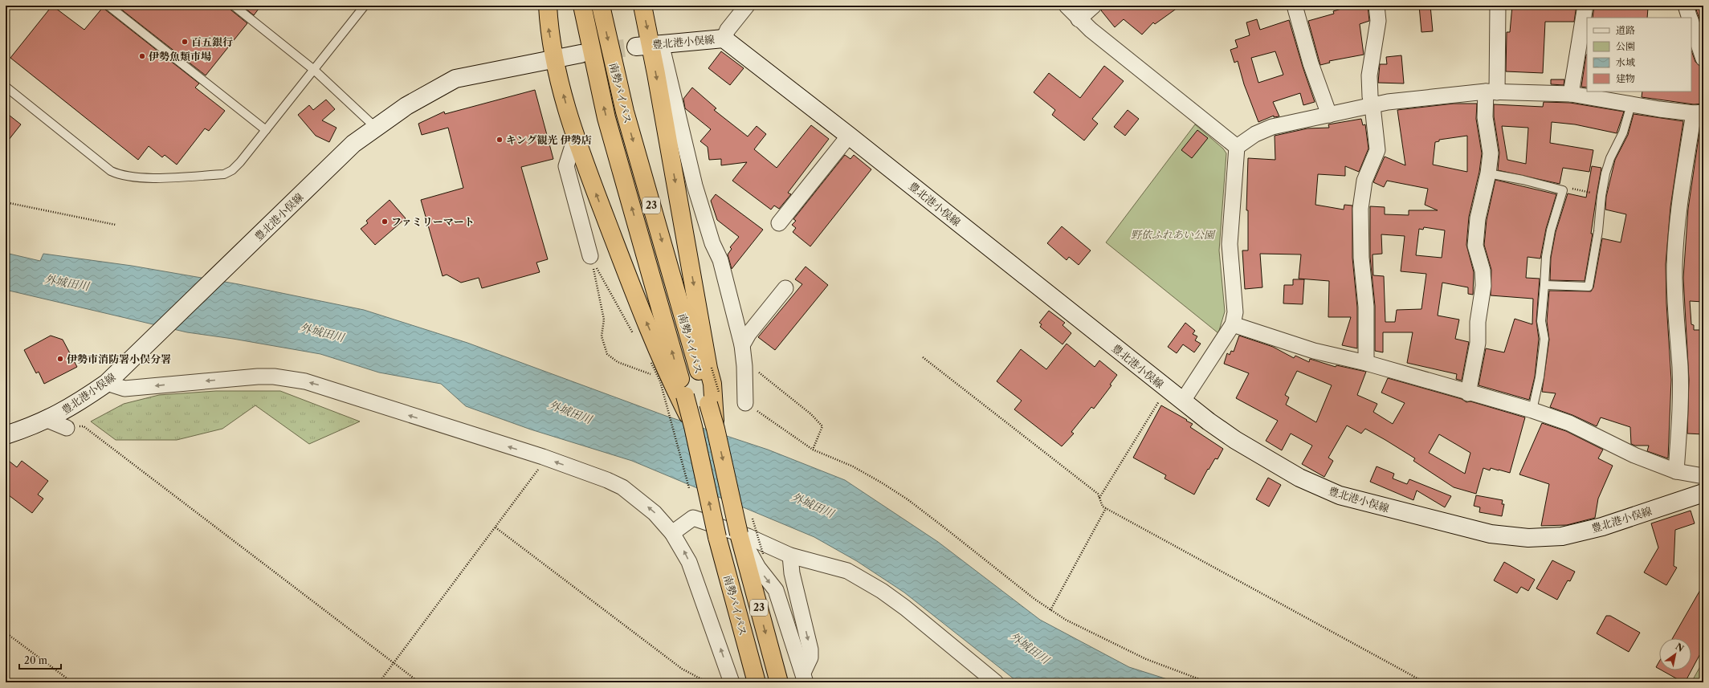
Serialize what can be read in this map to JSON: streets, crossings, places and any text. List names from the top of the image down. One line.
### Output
{"streets":{"highway":["南勢バイパス","23"],"main road":["豊北港小俣線"]},"water":["外城田川"],"parks":["野依ふれあい公園"],"places":["百五銀行","伊勢魚類市場","キング観光 伊勢店","ファミリーマート","伊勢市消防署小俣分署"],"legend":["道路","公園","水域","建物"],"scale_bar":"20 m","north":"top right"}
